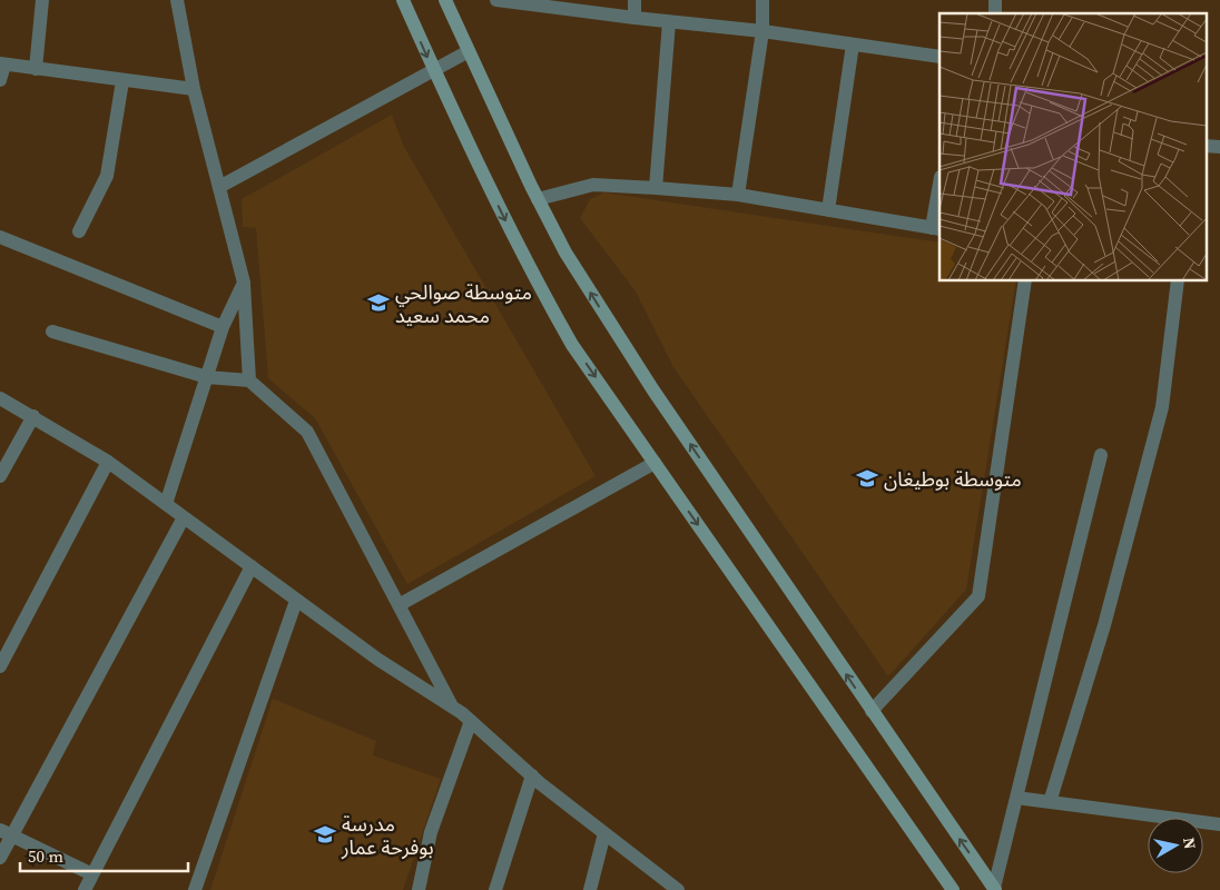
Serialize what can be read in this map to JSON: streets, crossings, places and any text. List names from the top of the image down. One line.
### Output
{"places":{"school or university":["متوسطة صوالحي محمد سعيد","متوسطة بوطيغان","مدرسة بوفرحة عمار"]},"scale_bar":"50 m","north":"right"}
